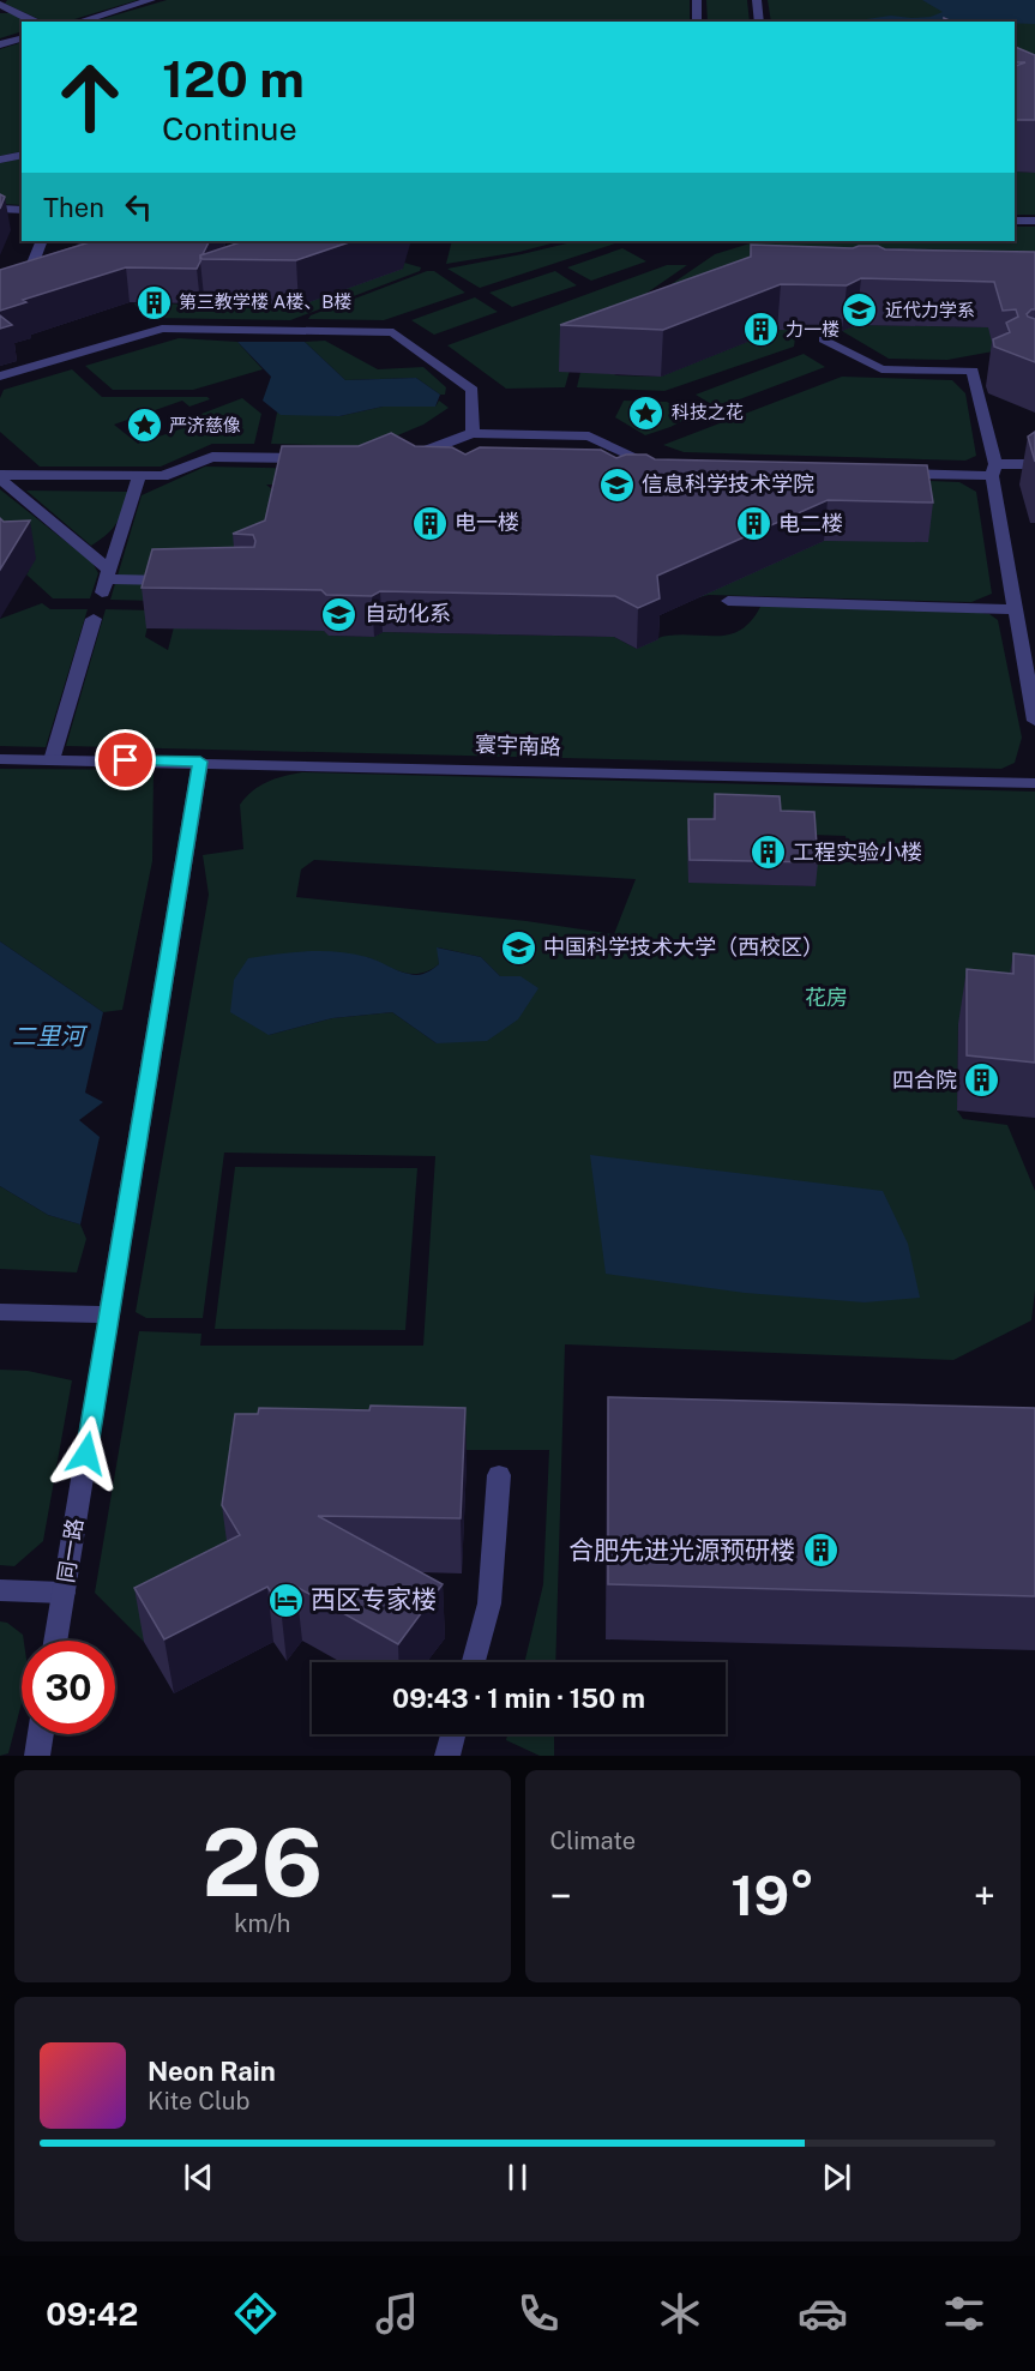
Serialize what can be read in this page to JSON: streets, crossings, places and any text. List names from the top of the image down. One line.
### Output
{"streets":{"street":["寰宇南路","同一路"]},"crossings":[["寰宇南路","同一路"]],"water":["二里河"],"parks":["花房"],"places":{"building":["第三教学楼 A楼、B楼","力一楼","电一楼","电二楼","工程实验小楼","四合院","合肥先进光源预研楼"],"school or university":["近代力学系","信息科学技术学院","自动化系","中国科学技术大学（西校区）"],"place":["科技之花","严济慈像"],"hotel":["西区专家楼"]},"page":{"turn":["120 m","Continue"],"then":"Then","limit":"30","trip":"09:43 · 1 min · 150 m","tile":[["26","km/h"],"Climate"],"heat":["−","19°","+"],"song":["Neon Rain","Kite Club"],"tabs":"09:42"}}
